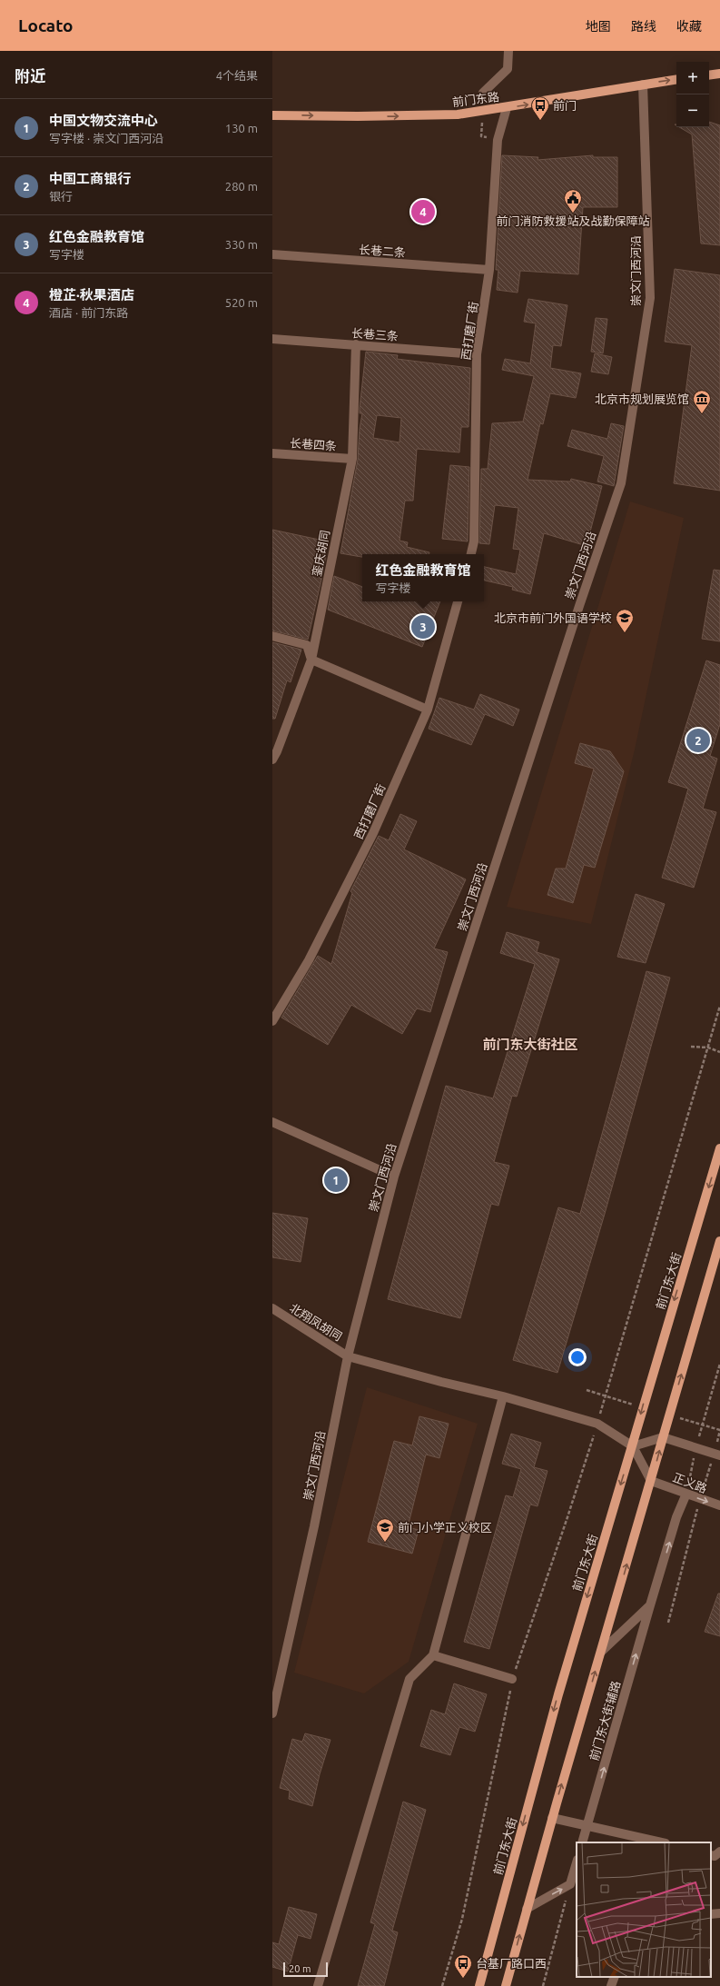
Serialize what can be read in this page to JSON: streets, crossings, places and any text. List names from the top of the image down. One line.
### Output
{"streets":{"main road":["前门东路","前门东大街"],"street":["长巷二条","崇文门西河沿","西打磨厂街","长巷三条","长巷四条","銮庆胡同","北翔凤胡同","正义路","前门东大街辅路"]},"crossings":[["前门东路","崇文门西河沿"],["前门东路","西打磨厂街"],["长巷二条","西打磨厂街"],["崇文门西河沿","北翔凤胡同"],["西打磨厂街","长巷三条"],["长巷三条","銮庆胡同"],["长巷四条","銮庆胡同"],["前门东大街","北翔凤胡同"],["正义路","前门东大街辅路"]],"one_way":["前门东路","前门东大街辅路"],"districts":["前门东大街社区"],"places":{"bus stop":["前门","台基厂路口西"],"public building":["前门消防救援站及战勤保障站"],"museum":["北京市规划展览馆"],"school or university":["北京市前门外国语学校","前门小学正义校区"]},"scale_bar":"20 m","page":{"header":"Locato","nav":["地图","路线","收藏"],"heading":["附近","4个结果"],"map_buttons":["+","−"],"list":[{"mark":"1","name":"中国文物交流中心","note":"写字楼 · 崇文门西河沿","value":"130 m"},{"mark":"2","name":"中国工商银行","note":"银行","value":"280 m"},{"mark":"3","name":"红色金融教育馆","note":"写字楼","value":"330 m"},{"mark":"4","name":"橙芷·秋果酒店","note":"酒店 · 前门东路","value":"520 m"}],"pins":["4","3","2","1"],"popup":["红色金融教育馆","写字楼"],"scale":"20 m"}}
